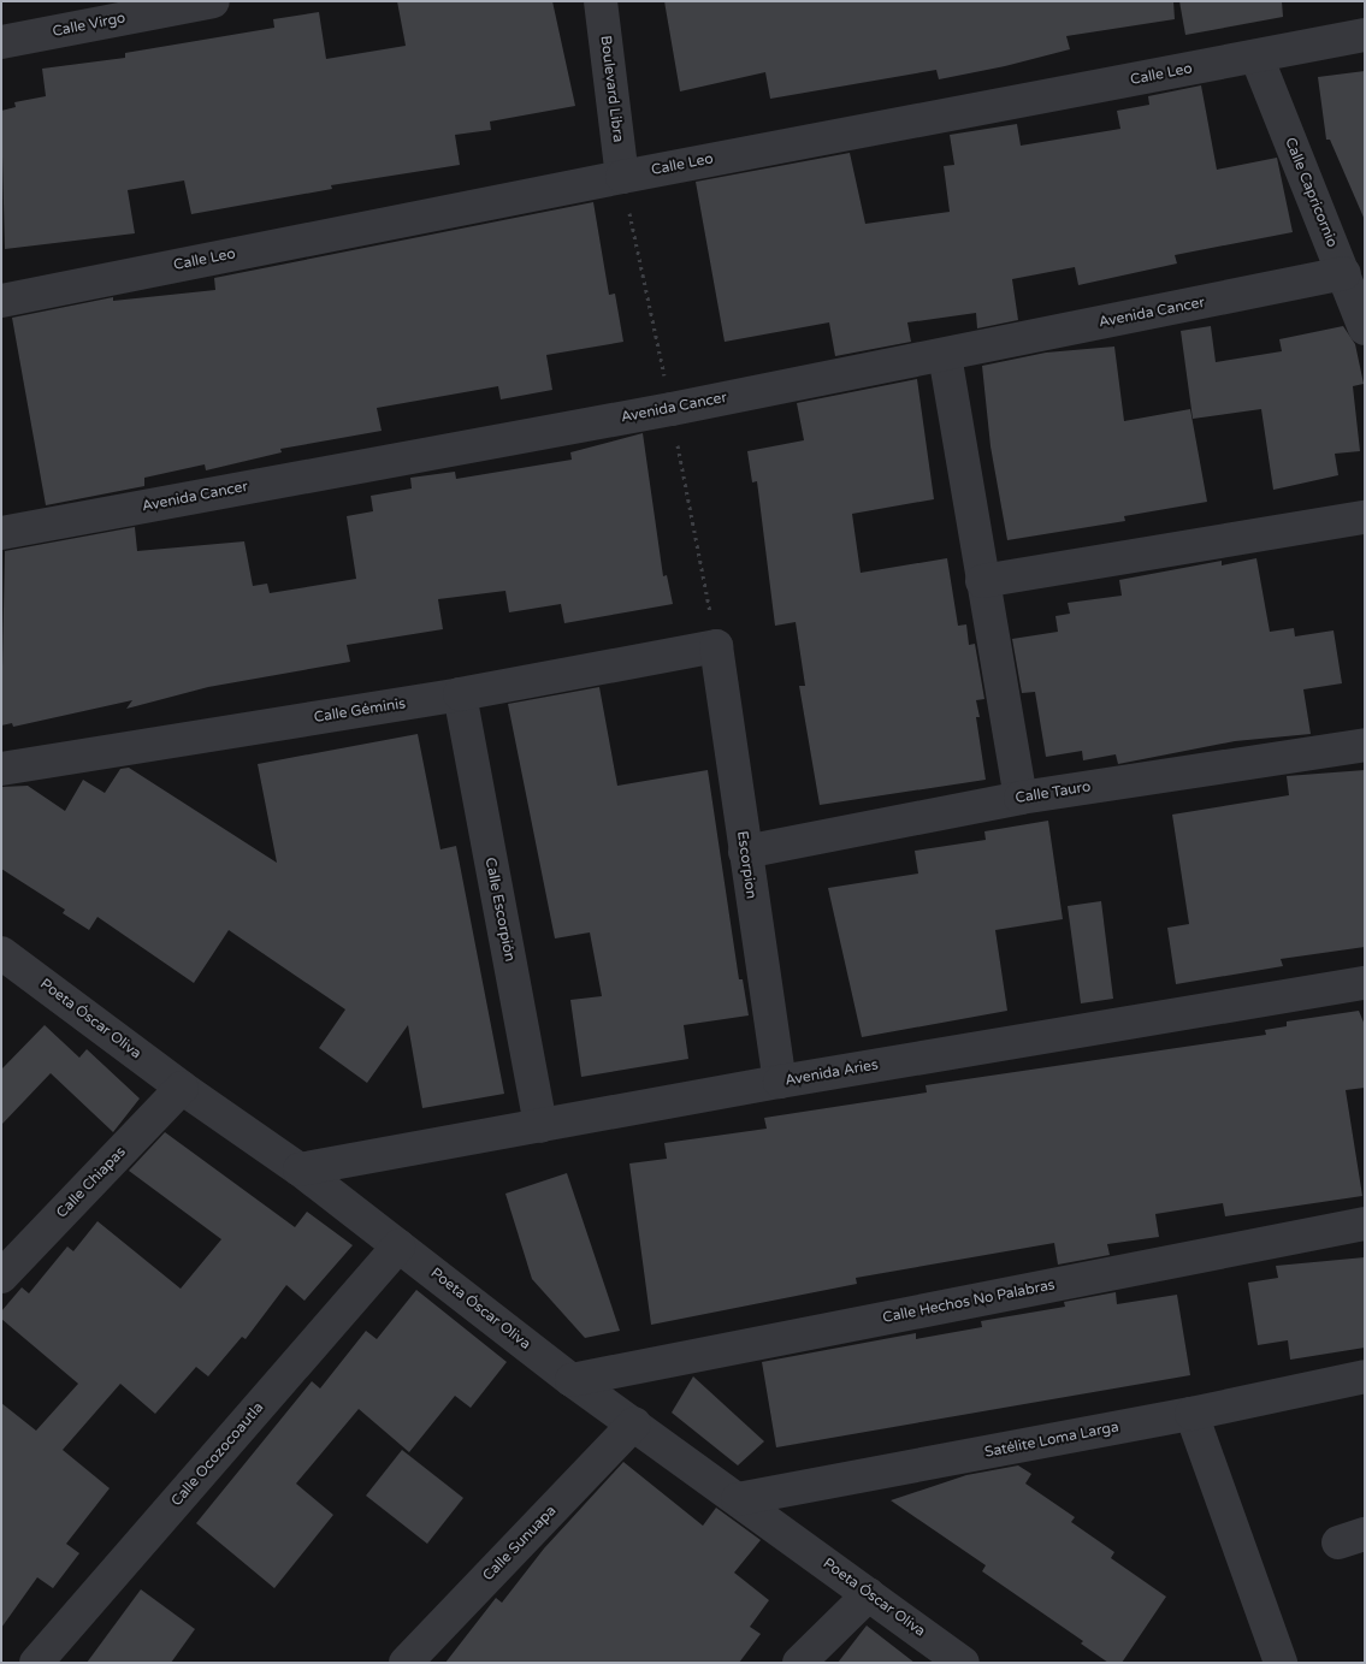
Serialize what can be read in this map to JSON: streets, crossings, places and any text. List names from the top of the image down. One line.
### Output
{"streets":{"street":["Calle Virgo","Calle Leo","Boulevard Libra","Calle Capricornio","Avenida Cancer","Calle Géminis","Calle Tauro","Escorpion","Calle Escorpión","Poeta Óscar Oliva","Avenida Aries","Calle Chiapas","Calle Hechos No Palabras","Satélite Loma Larga","Calle Ocozocoautla","Calle Sunuapa"]},"crossings":[["Calle Leo","Boulevard Libra"],["Calle Leo","Calle Capricornio"],["Calle Capricornio","Avenida Cancer"],["Calle Géminis","Escorpion"],["Calle Géminis","Calle Escorpión"],["Calle Tauro","Escorpion"],["Escorpion","Avenida Aries"],["Calle Escorpión","Avenida Aries"],["Poeta Óscar Oliva","Avenida Aries"],["Poeta Óscar Oliva","Calle Chiapas"],["Poeta Óscar Oliva","Calle Hechos No Palabras"],["Poeta Óscar Oliva","Satélite Loma Larga"],["Poeta Óscar Oliva","Calle Ocozocoautla"],["Poeta Óscar Oliva","Calle Sunuapa"]]}
